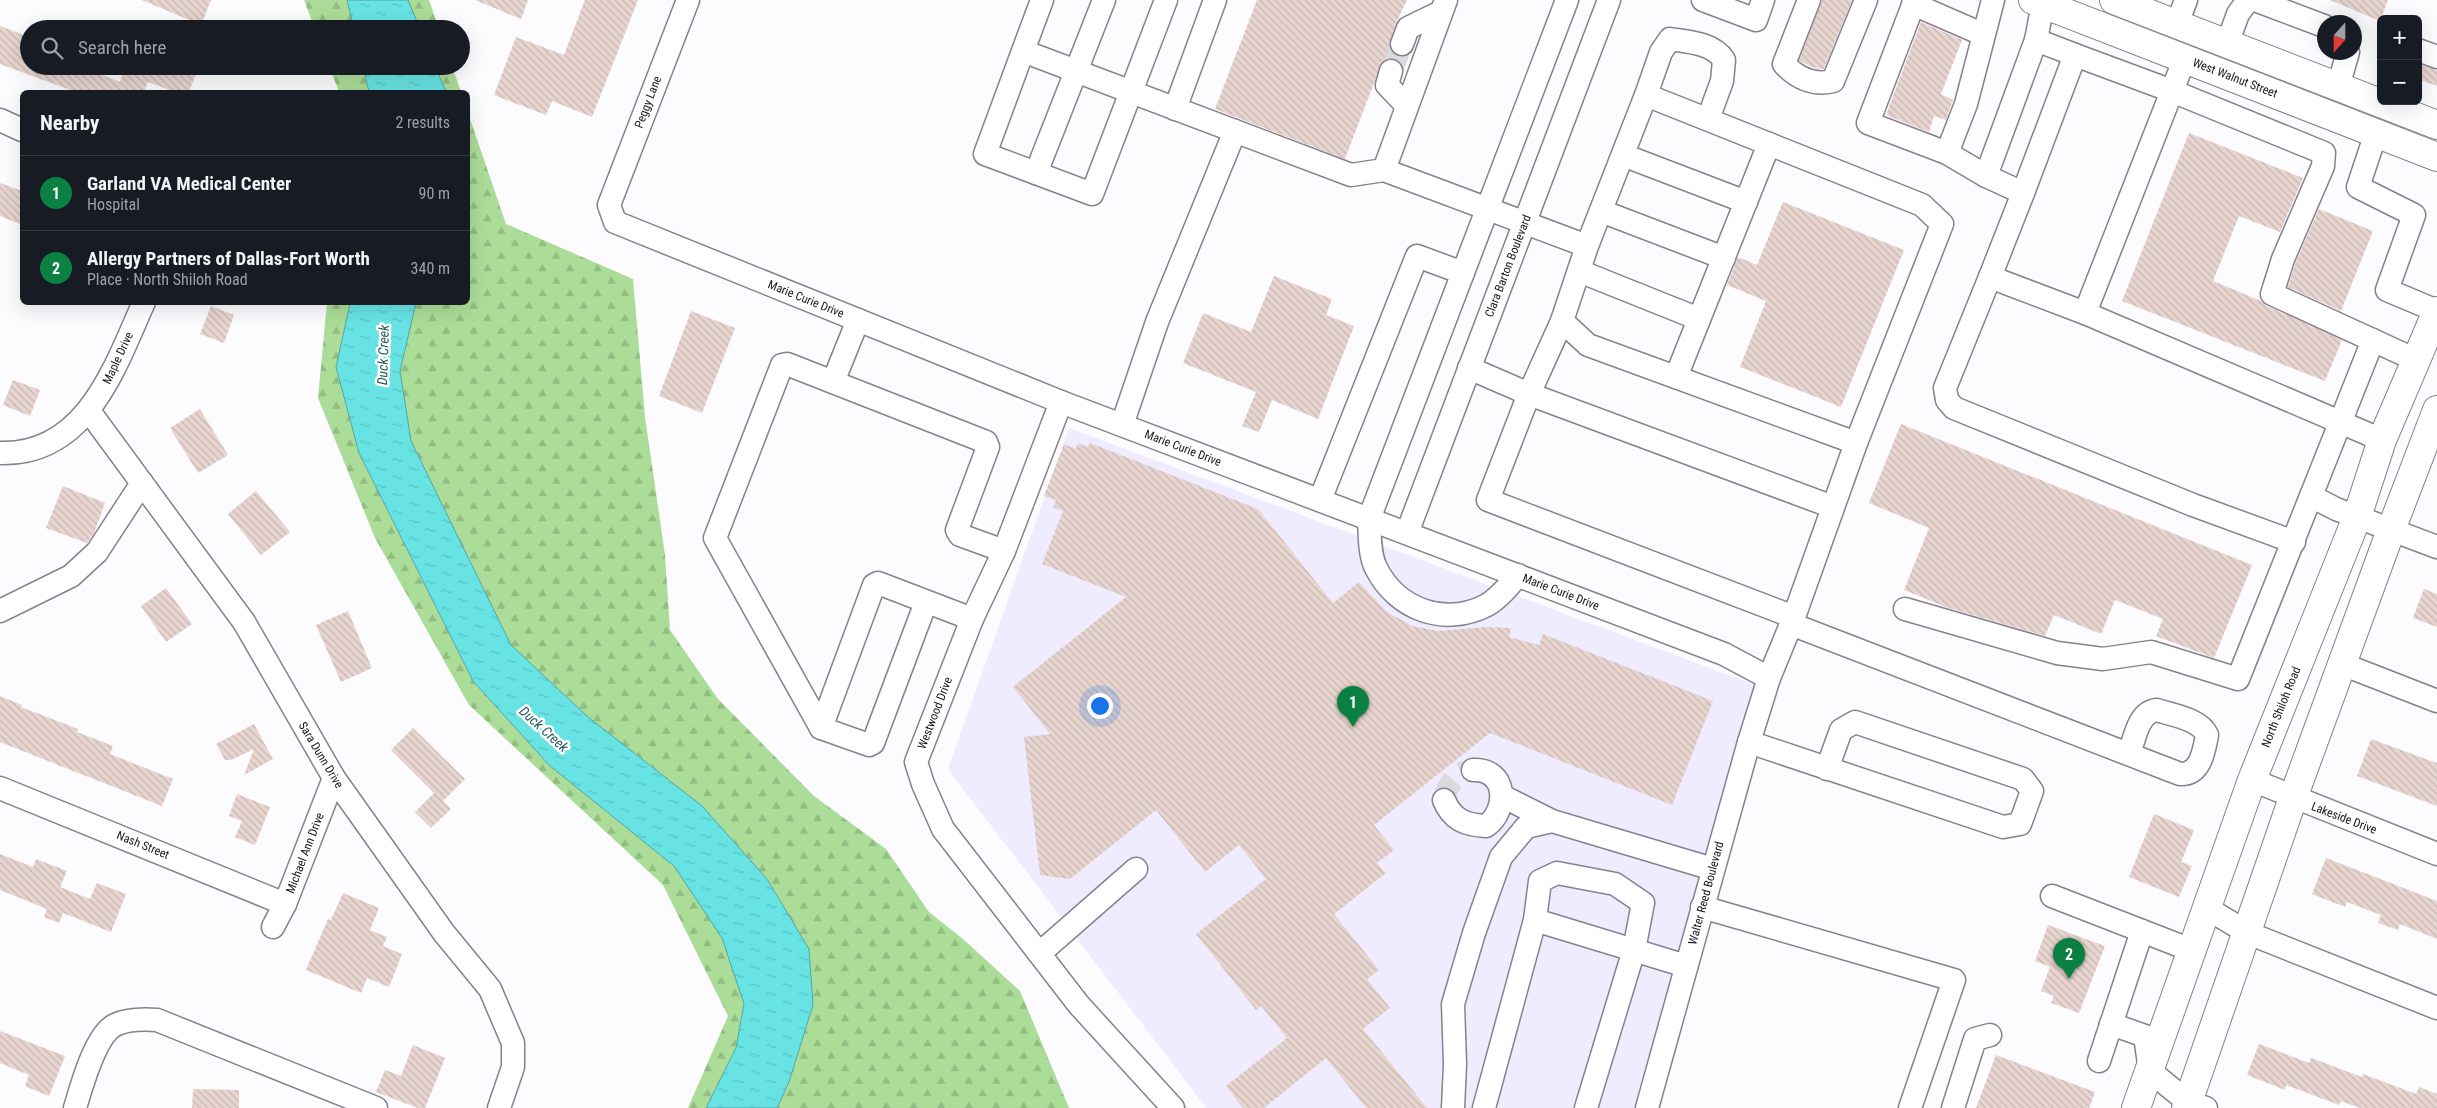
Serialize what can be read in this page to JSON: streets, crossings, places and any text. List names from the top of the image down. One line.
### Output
{"streets":{"main road":["West Walnut Street","North Shiloh Road"],"street":["Peggy Lane","Clara Barton Boulevard","Marie Curie Drive","Maple Drive","Westwood Drive","Sara Dunn Drive","Lakeside Drive","Nash Street","Michael Ann Drive","Walter Reed Boulevard"]},"crossings":[["Peggy Lane","Marie Curie Drive"],["Clara Barton Boulevard","Marie Curie Drive"],["Marie Curie Drive","Westwood Drive"],["Marie Curie Drive","Walter Reed Boulevard"],["Maple Drive","Sara Dunn Drive"],["North Shiloh Road","Lakeside Drive"],["Sara Dunn Drive","Michael Ann Drive"],["Nash Street","Michael Ann Drive"]],"water":["Duck Creek"],"north":"bottom","page":{"map_buttons":["+","−"],"search":"Search here","heading":["Nearby","2 results"],"list":[{"mark":"1","name":"Garland VA Medical Center","note":"Hospital","value":"90 m"},{"mark":"2","name":"Allergy Partners of Dallas-Fort Worth","note":"Place · North Shiloh Road","value":"340 m"}],"pins":["1","2"]}}
